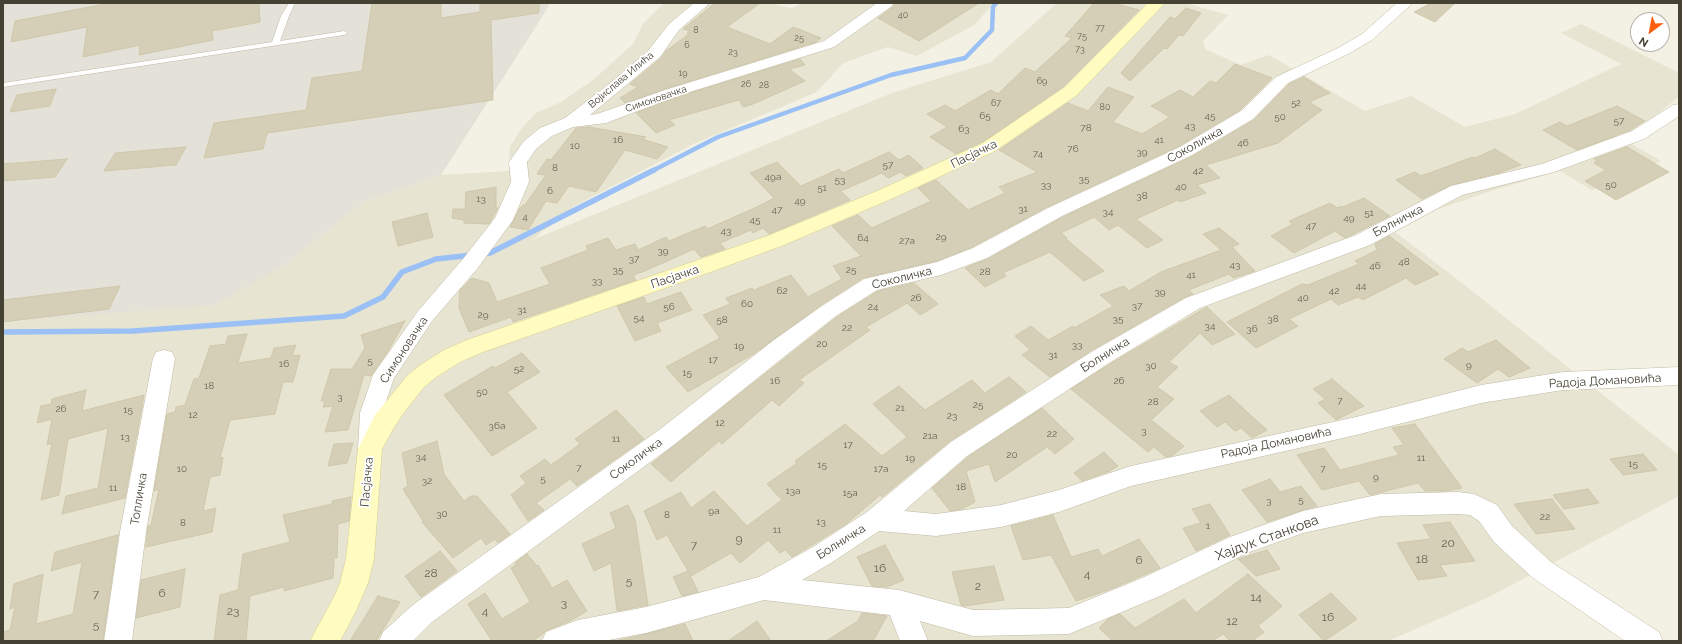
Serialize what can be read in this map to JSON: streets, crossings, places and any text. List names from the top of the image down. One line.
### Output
{"streets":{"main road":["Пасјачка"],"street":["Војислава Илића","Симоновачка","Соколичка","Болничка","Радоја Домановића","Топличка","Хајдук Станкова"]},"crossings":[["Војислава Илића","Симоновачка"],["Симоновачка","Пасјачка"],["Болничка","Радоја Домановића"],["Болничка","Хајдук Станкова"]],"house_numbers":["40","77","8","75","25","6","73","23","19","69","26","28","67","52","80","65","45","50","57","43","78","63","16","41","46","10","76","39","74","57","8","42","49a","35","53","33","50","40","51","6","38","13","49","31","47","34","51","4","49","45","47","43","29","64","27a","39","37","48","43","46","35","25","28","41","33","44","62","42","39","26","40","60","37","56","24","31","29","54","35","38","58","34","22","36","20","33","19","31","17","5","16","9","30","52","15","16","26","18","50","3","7","28","25","21","26","15","12","23","12","36a","3","22","21a","13","11","17","20","34","19","11","15","15","7","10","17a","7","9","5","32","18","11","13a","15a","5","3","9a","30","8","22","13","8","1","11","9","20","7","18","6","16","28","4","5","2","6","7","14","3","23","4","16","12","5"],"north":"bottom left"}
